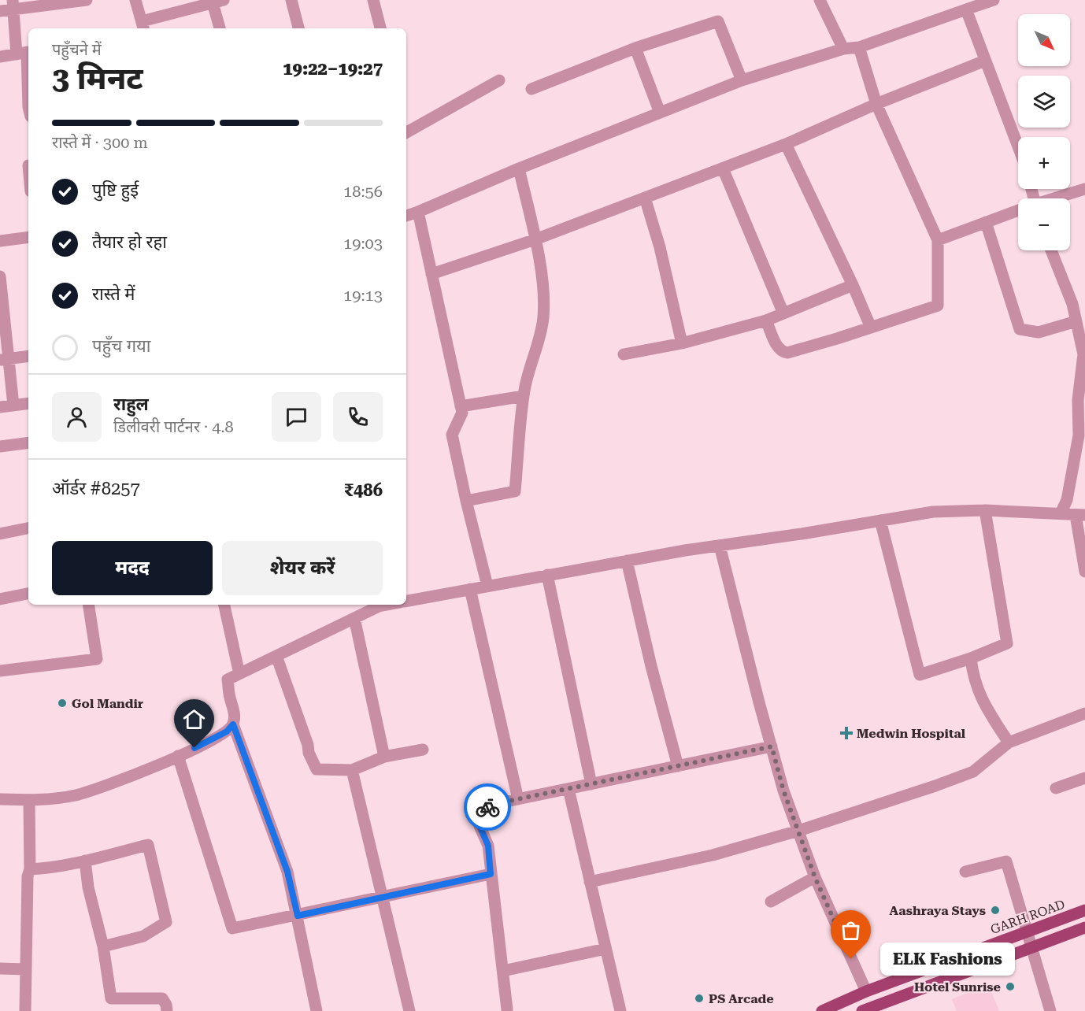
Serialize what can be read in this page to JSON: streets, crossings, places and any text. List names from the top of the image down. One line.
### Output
{"streets":{"main road":["GARH ROAD"]},"places":{"other":["Gol Mandir","Aashraya Stays","ELK Fashions","Hotel Sunrise","PS Arcade"],"health":["Medwin Hospital"]},"north":"bottom right","page":{"map_buttons":["+","−"],"heading":["3 मिनट","पहुँचने में","19:22–19:27"],"panel":["राहुल","डिलीवरी पार्टनर · 4.8","ऑर्डर #8257","₹486"],"bar":"रास्ते में · 300 m","list":[["पुष्टि हुई","18:56"],["तैयार हो रहा","19:03"],["रास्ते में","19:13"],"पहुँच गया"],"buttons":["मदद","शेयर करें"],"bubble":"ELK Fashions"}}
